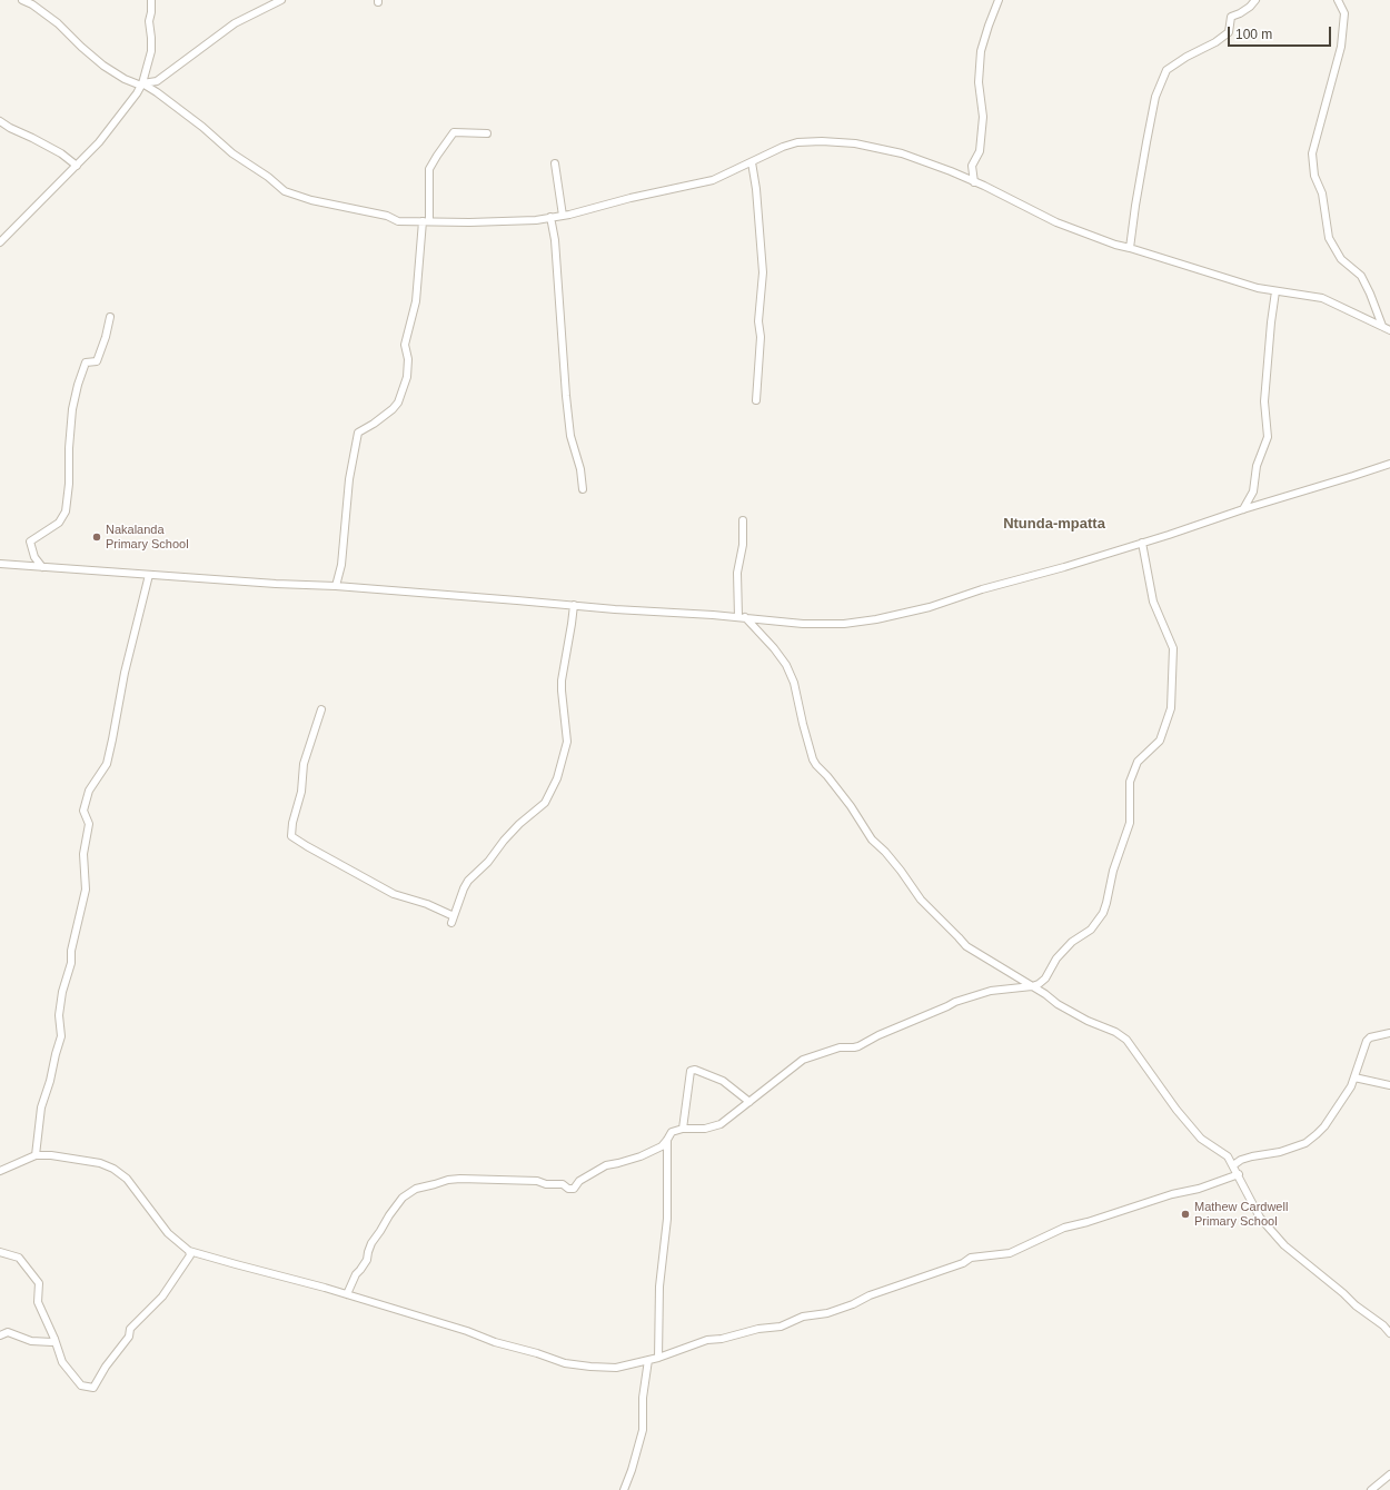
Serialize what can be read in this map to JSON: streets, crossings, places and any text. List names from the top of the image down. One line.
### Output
{"districts":["Ntunda-mpatta"],"places":["Nakalanda Primary School","Mathew Cardwell Primary School"],"scale_bar":"100 m"}
